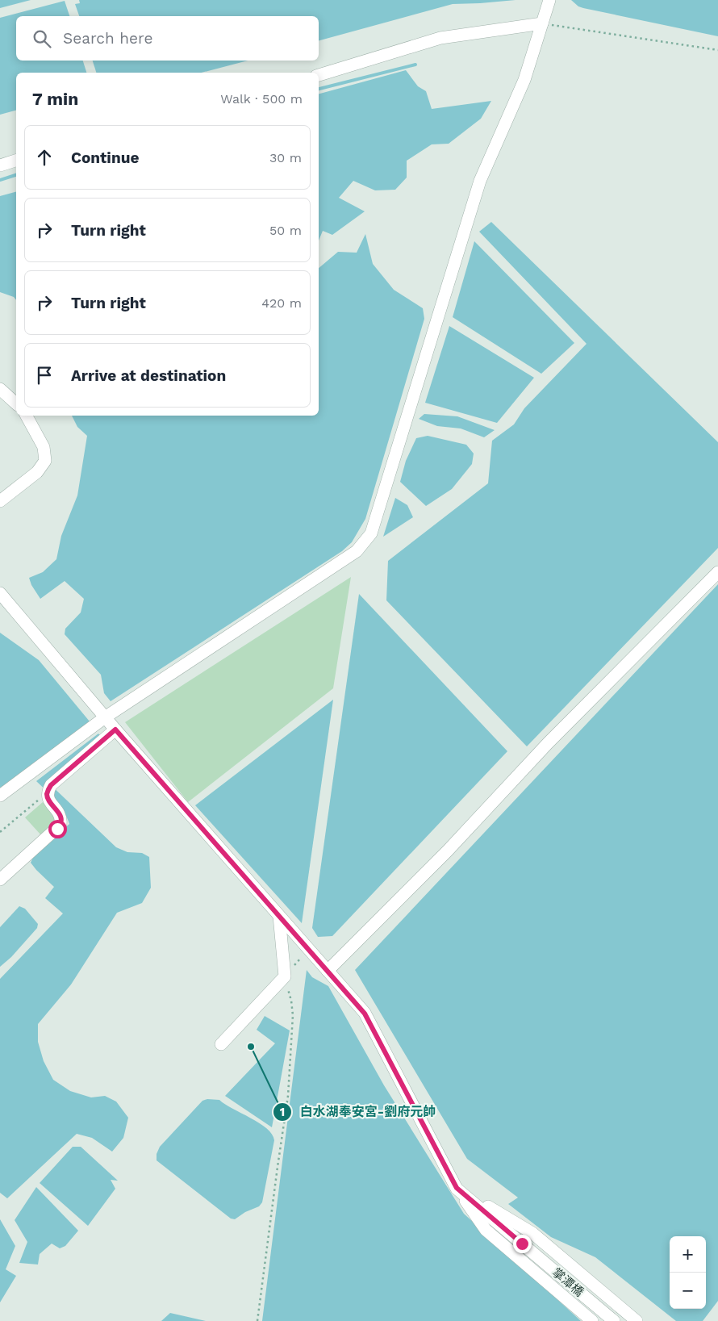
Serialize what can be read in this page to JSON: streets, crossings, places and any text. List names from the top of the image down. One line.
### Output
{"streets":{"street":["掌潭橋"]},"places":["白水湖奉安宮-劉府元帥"],"page":{"search":"Search here","heading":["7 min","Walk · 500 m"],"list":[["Continue","30 m"],["Turn right","50 m"],["Turn right","420 m"],"Arrive at destination"],"map_buttons":["+","−"]}}
